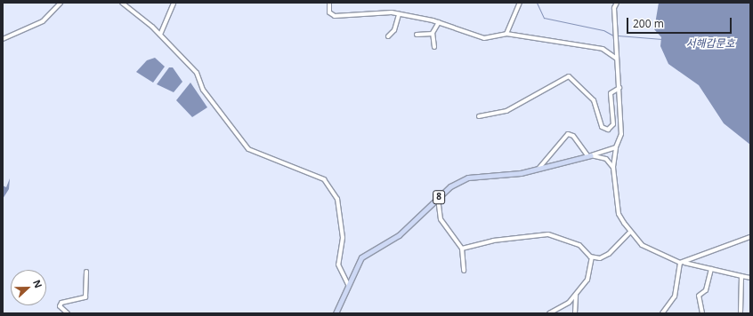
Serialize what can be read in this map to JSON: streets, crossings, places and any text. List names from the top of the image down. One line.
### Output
{"streets":{"main road":["8"]},"water":["서해갑문호"],"scale_bar":"200 m","north":"right"}
